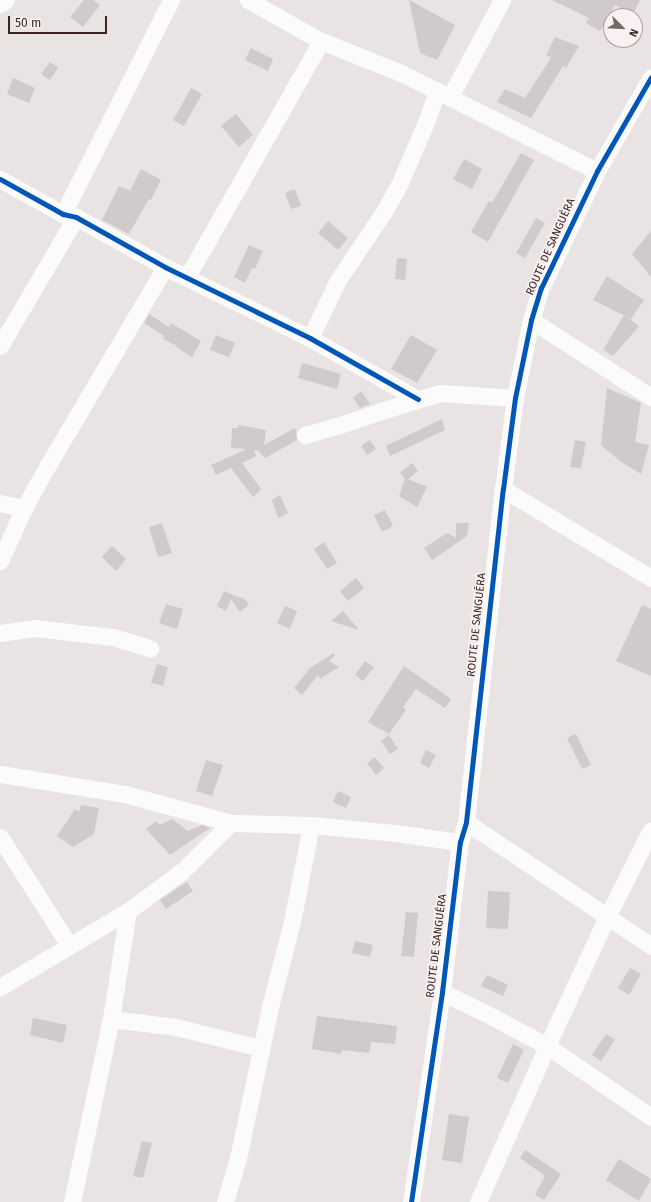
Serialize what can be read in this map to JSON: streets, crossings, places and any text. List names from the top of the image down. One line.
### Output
{"streets":{"street":["ROUTE DE SANGUÉRA"]},"scale_bar":"50 m","north":"bottom right"}
